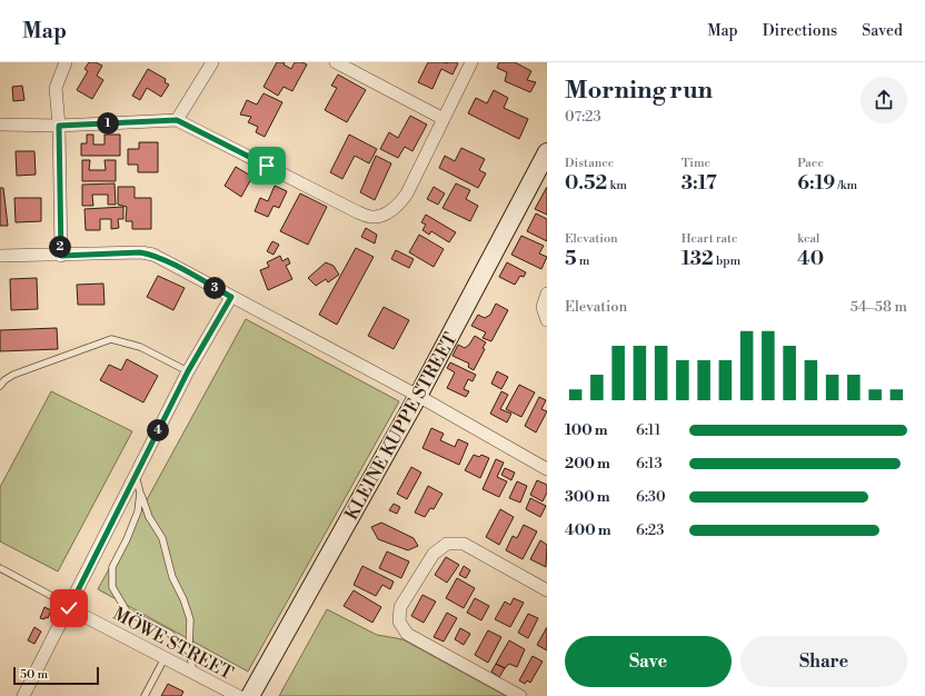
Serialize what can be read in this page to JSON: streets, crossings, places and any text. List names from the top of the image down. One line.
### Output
{"streets":{"street":["KLEINE KUPPE STREET","MÖWE STREET"]},"scale_bar":"50 m","page":{"header":"Map","nav":["Map","Directions","Saved"],"heading":["Morning run","07:23"],"pins":["1","2","3","4"],"stats":[["Distance","0.52 km"],["Time","3:17"],["Pace","6:19 /km"],["Elevation","5 m"],["Heart rate","132 bpm"],["kcal","40"]],"chart":["Elevation","54–58 m"],"list":[{"name":"100 m","note":"6:11"},{"name":"200 m","note":"6:13"},{"name":"300 m","note":"6:30"},{"name":"400 m","note":"6:23"}],"buttons":["Save","Share"],"scale":"50 m"}}
